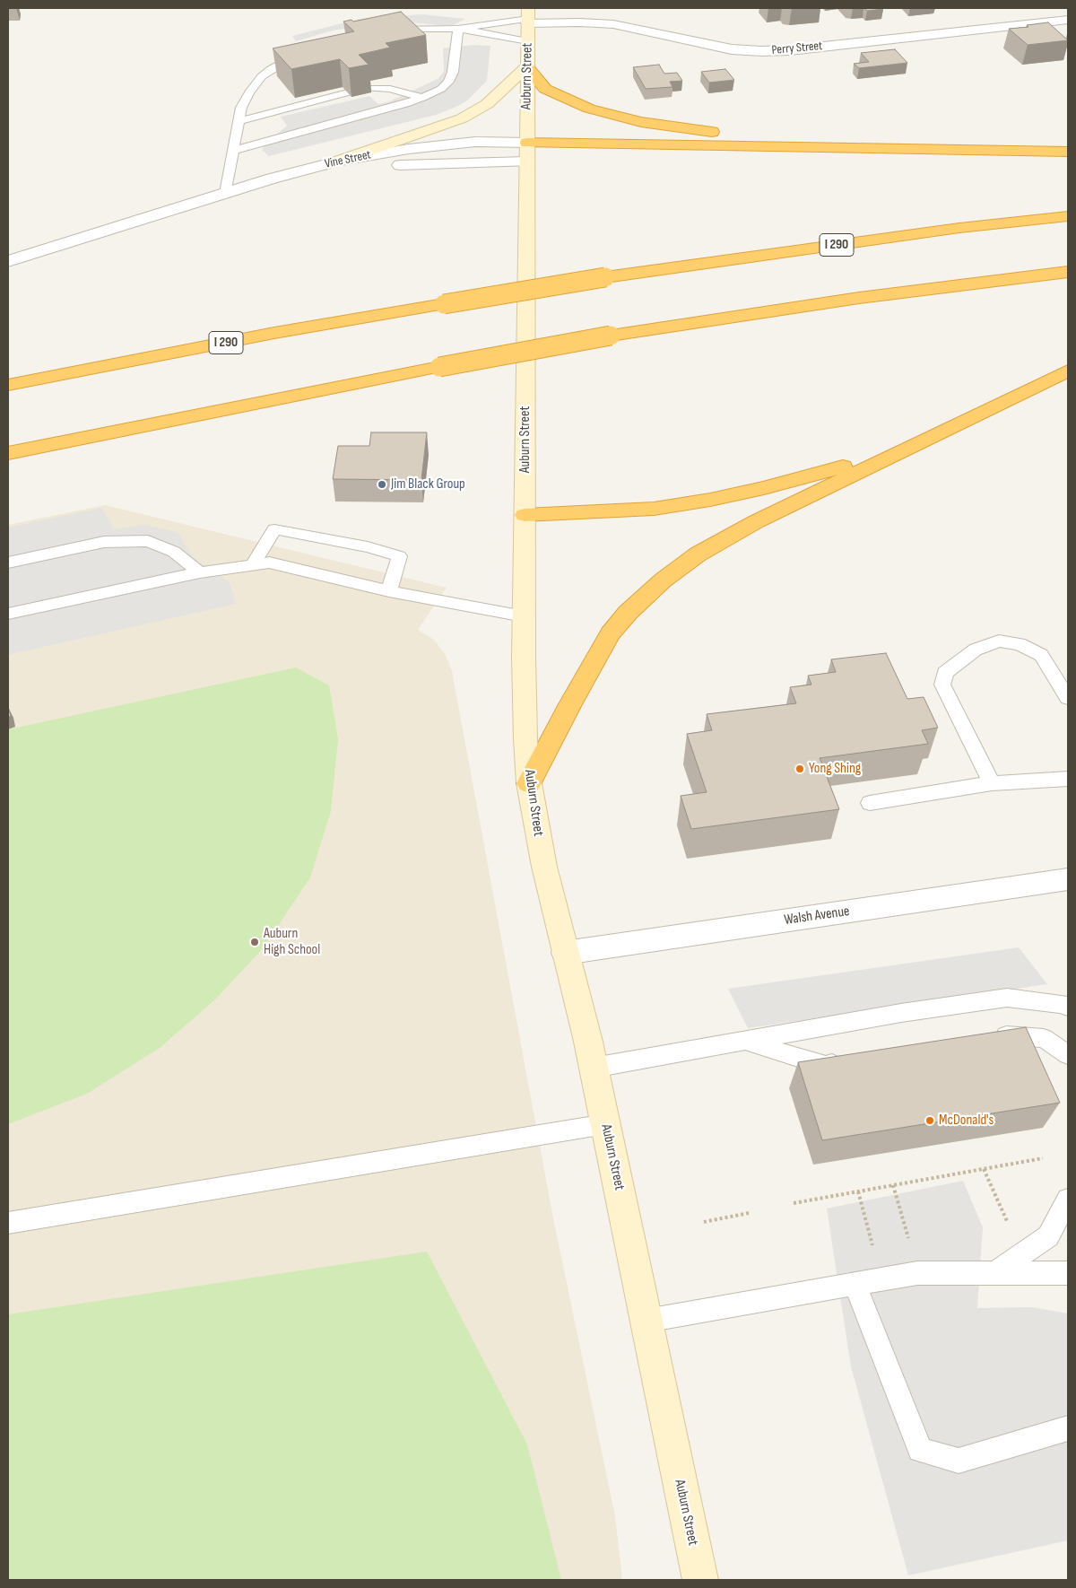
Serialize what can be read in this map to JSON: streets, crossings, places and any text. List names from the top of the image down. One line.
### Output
{"streets":{"highway":["I 290"],"main road":["Auburn Street"],"street":["Perry Street","Vine Street","Walsh Avenue"]},"crossings":[["Perry Street","Auburn Street"],["Auburn Street","Vine Street"],["Auburn Street","Walsh Avenue"]],"places":["Jim Black Group","Yong Shing","Auburn High School","McDonald's"]}
